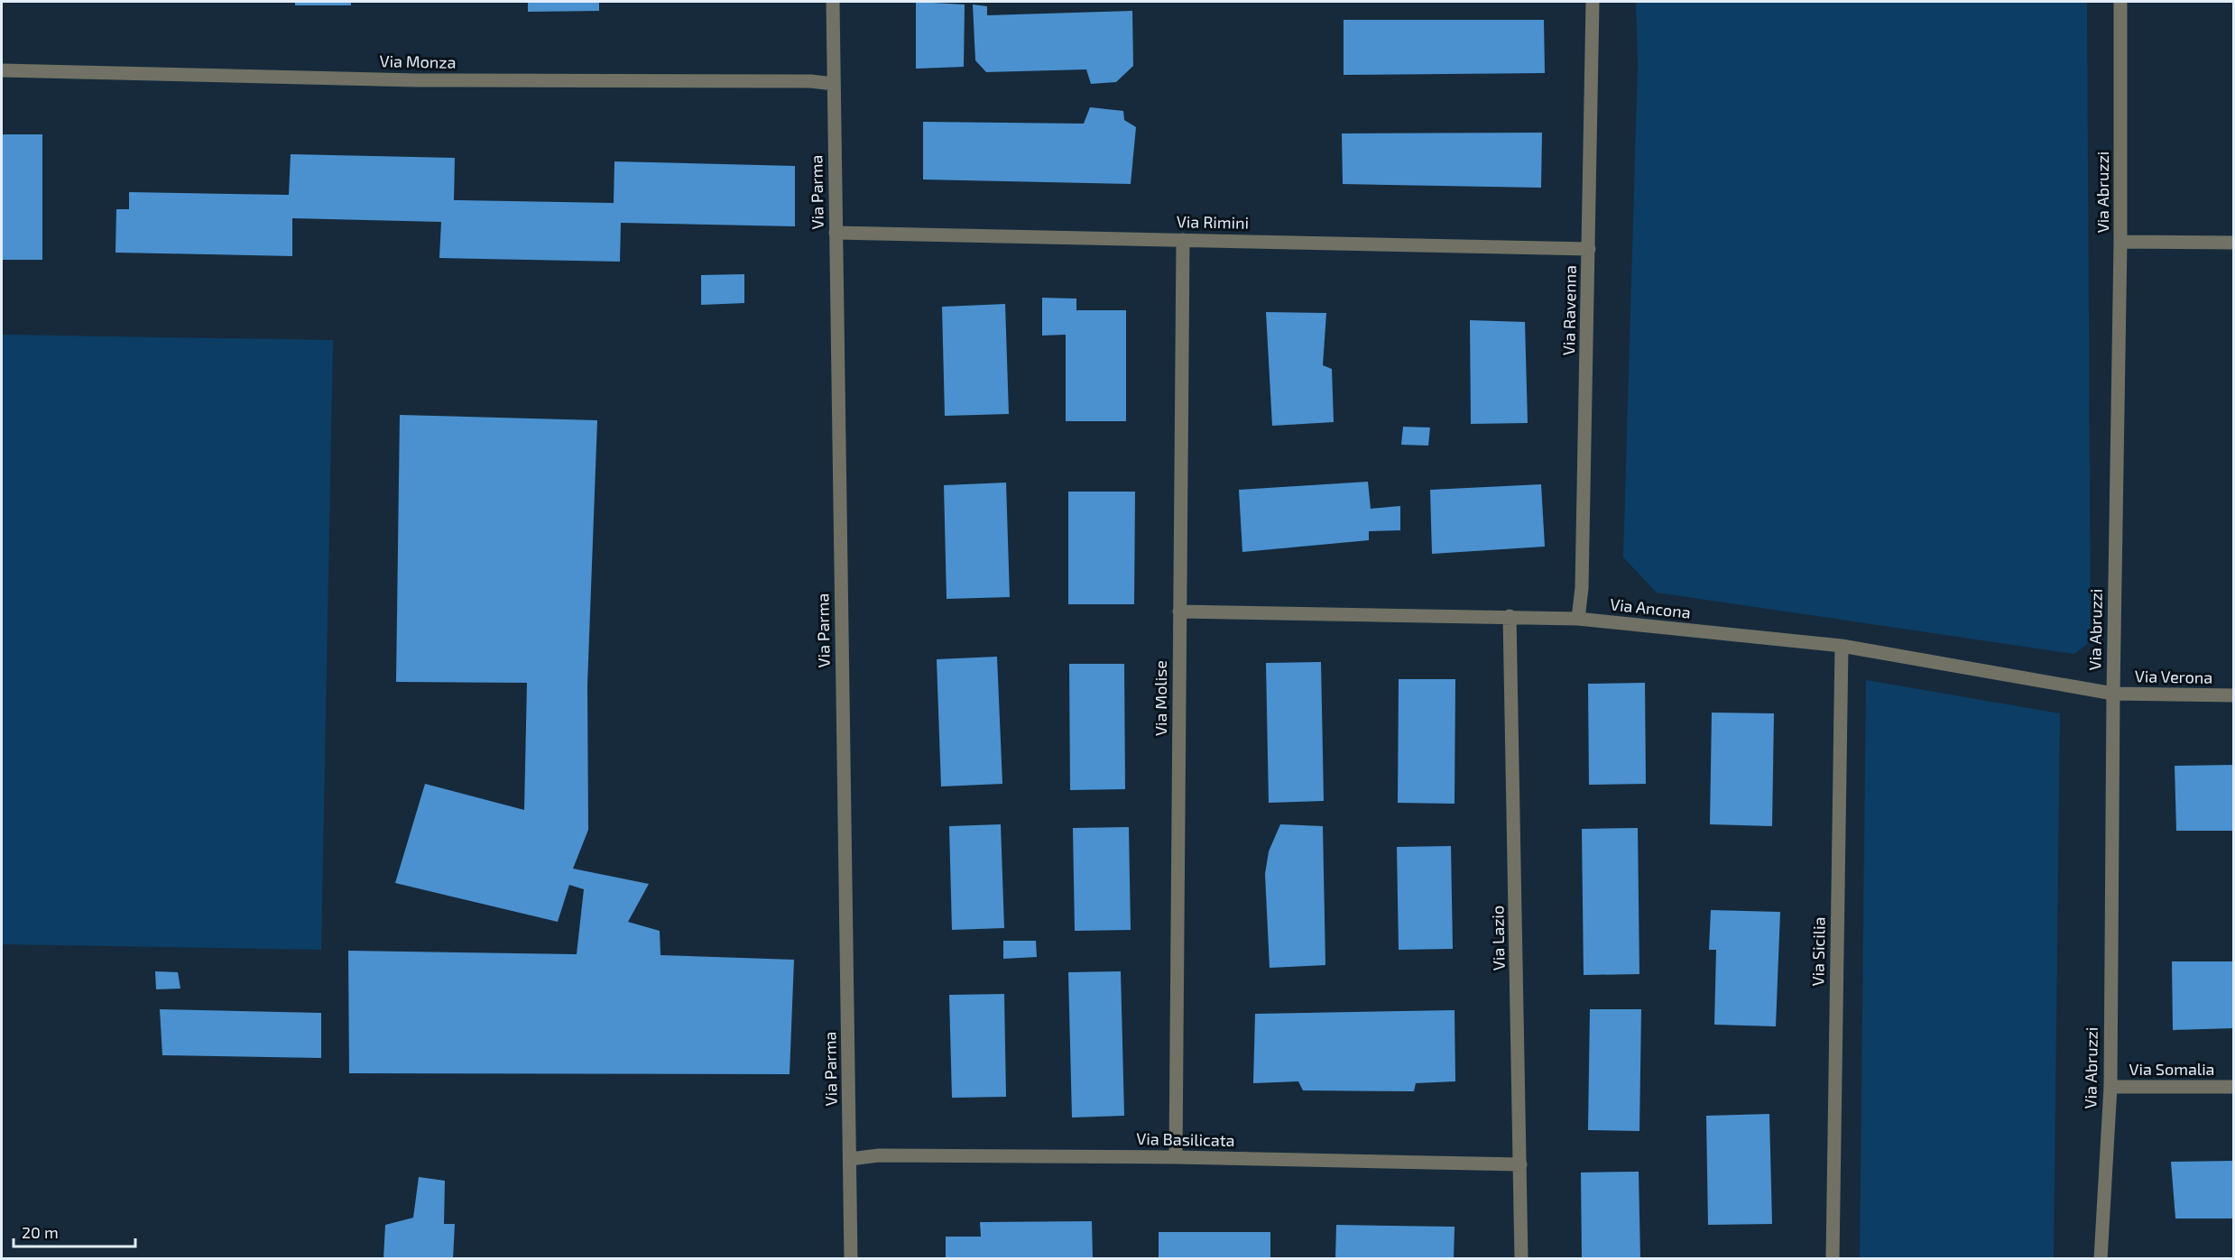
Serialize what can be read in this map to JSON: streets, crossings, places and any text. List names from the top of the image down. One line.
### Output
{"streets":{"street":["Via Monza","Via Parma","Via Abruzzi","Via Rimini","Via Ravenna","Via Ancona","Via Verona","Via Molise","Via Lazio","Via Sicilia","Via Somalia","Via Basilicata"]},"crossings":[["Via Monza","Via Parma"],["Via Parma","Via Rimini"],["Via Parma","Via Basilicata"],["Via Abruzzi","Via Ancona"],["Via Abruzzi","Via Verona"],["Via Abruzzi","Via Somalia"],["Via Rimini","Via Ravenna"],["Via Rimini","Via Molise"],["Via Ravenna","Via Ancona"],["Via Ancona","Via Verona"],["Via Ancona","Via Molise"],["Via Ancona","Via Lazio"],["Via Ancona","Via Sicilia"],["Via Molise","Via Basilicata"],["Via Lazio","Via Basilicata"]],"scale_bar":"20 m"}
